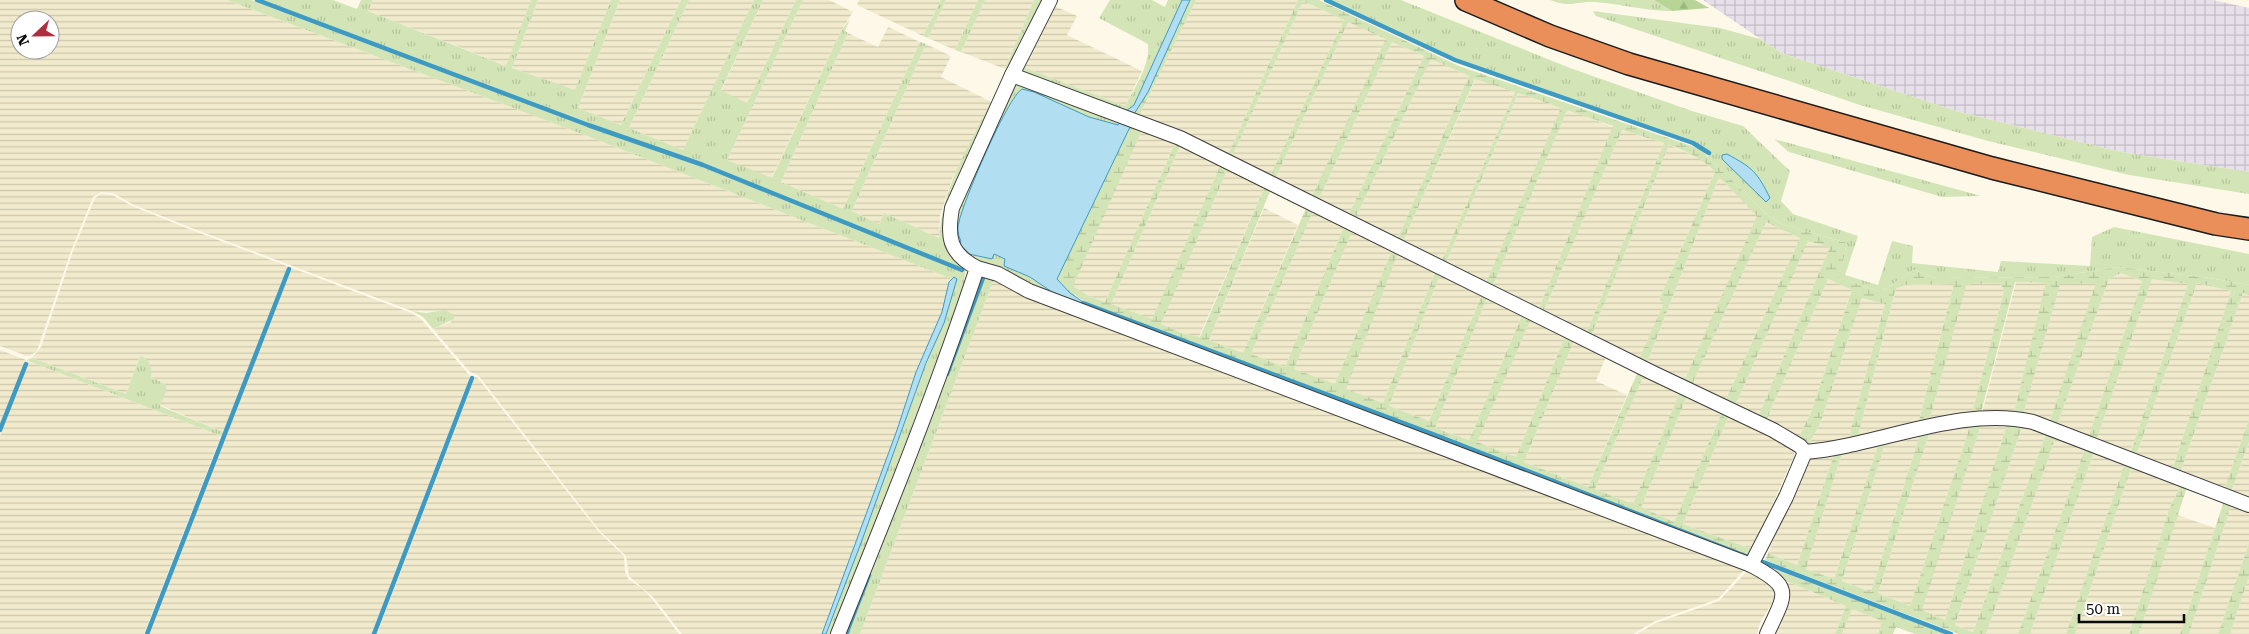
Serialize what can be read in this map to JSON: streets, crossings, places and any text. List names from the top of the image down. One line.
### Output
{"scale_bar":"50 m","north":"left"}
